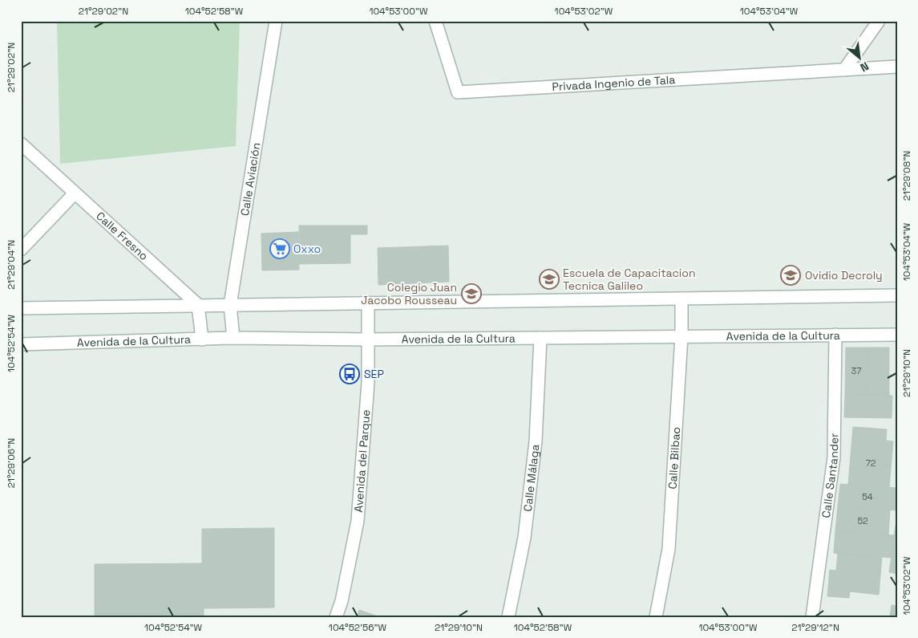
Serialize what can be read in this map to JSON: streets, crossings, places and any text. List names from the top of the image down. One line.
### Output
{"streets":{"street":["Privada Ingenio de Tala","Calle Aviación","Calle Fresno","Avenida de la Cultura","Calle Bilbao","Avenida del Parque","Calle Santander","Calle Málaga"]},"crossings":[["Calle Aviación","Avenida de la Cultura"],["Avenida de la Cultura","Calle Bilbao"],["Avenida de la Cultura","Avenida del Parque"],["Avenida de la Cultura","Calle Santander"],["Avenida de la Cultura","Calle Málaga"]],"places":{"supermarket":["Oxxo"],"school or university":["Ovidio Decroly","Escuela de Capacitacion Tecnica Galileo","Colegio Juan Jacobo Rousseau"],"bus stop":["SEP"]},"house_numbers":["37","72","54","52"],"north":"bottom right","coordinates":["21°29'02\"N","104°52'58\"W","104°53'00\"W","104°53'02\"W","104°53'04\"W","21°29'08\"N","21°29'04\"N","104°52'54\"W","21°29'10\"N","21°29'06\"N","104°52'56\"W","21°29'12\"N"]}
